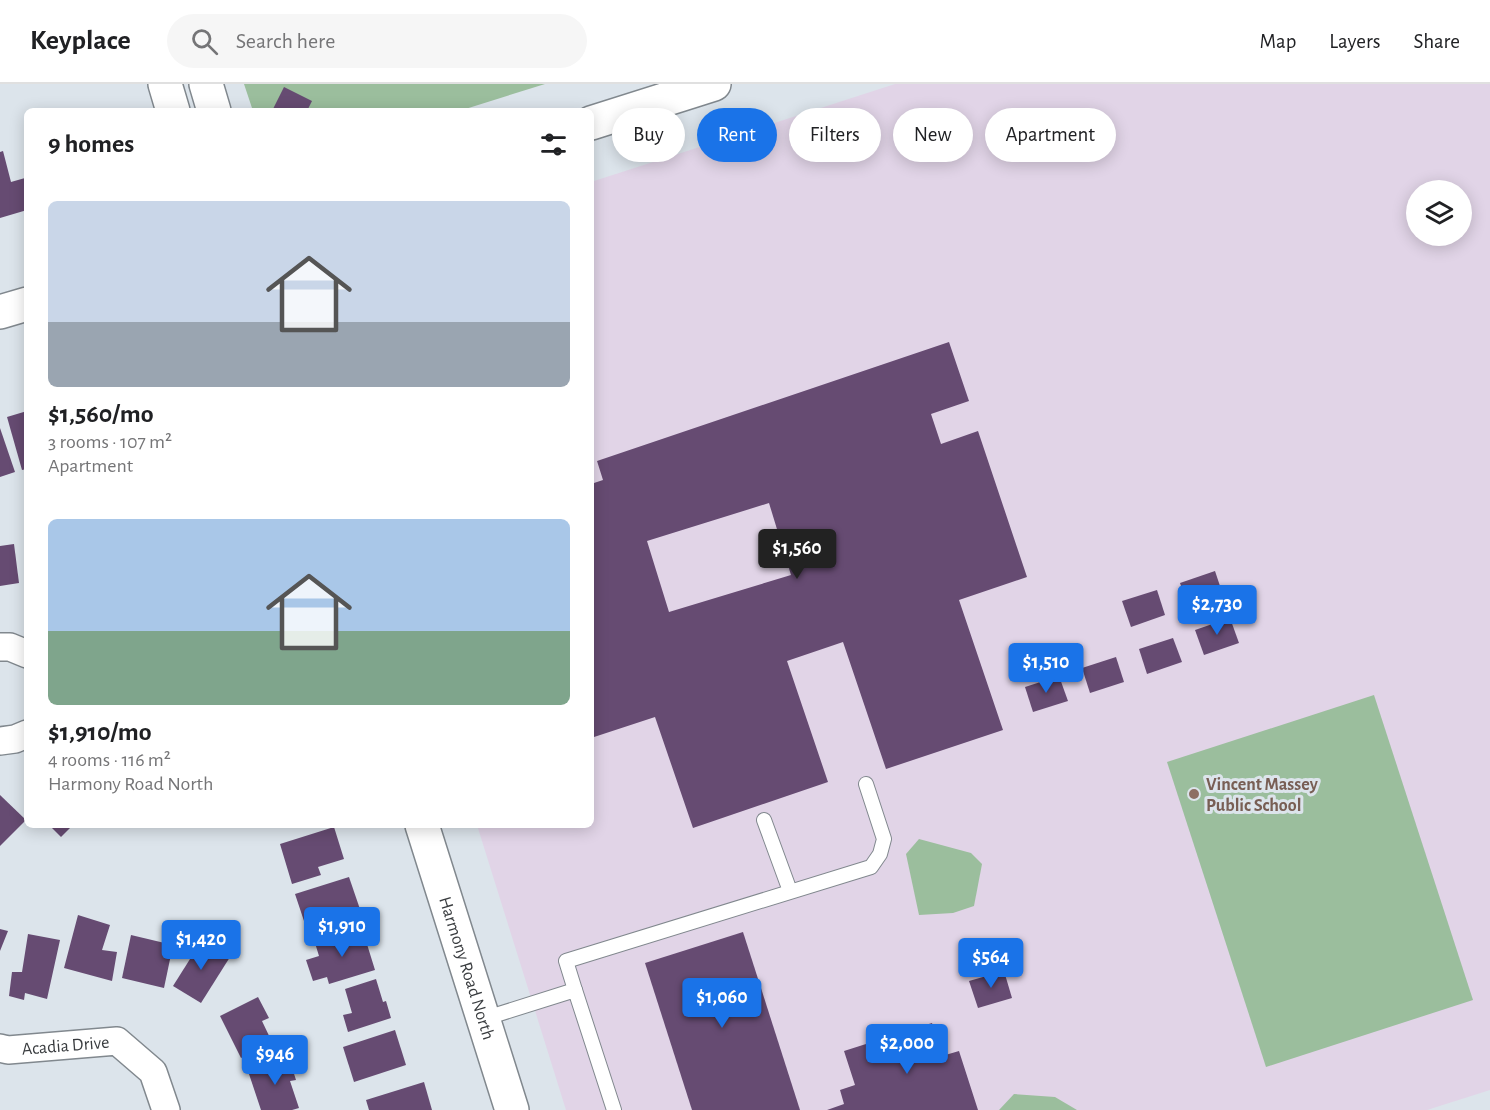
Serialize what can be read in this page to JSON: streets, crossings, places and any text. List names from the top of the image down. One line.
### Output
{"streets":{"main road":["Harmony Road North"],"street":["Acadia Drive"]},"places":["Vincent Massey Public School"],"page":{"header":"Keyplace","search":"Search here","nav":["Map","Layers","Share"],"chip":["Buy","Rent","Filters","New","Apartment"],"heading":"9 homes","list":[{"name":"$1,560/mo","note":"3 rooms · 107 m² · Apartment"},{"name":"$1,910/mo","note":"4 rooms · 116 m² · Harmony Road North"}],"price":["$1,560","$2,730","$1,510","$1,910","$1,420","$564","$1,060","$2,000","$946"]}}
